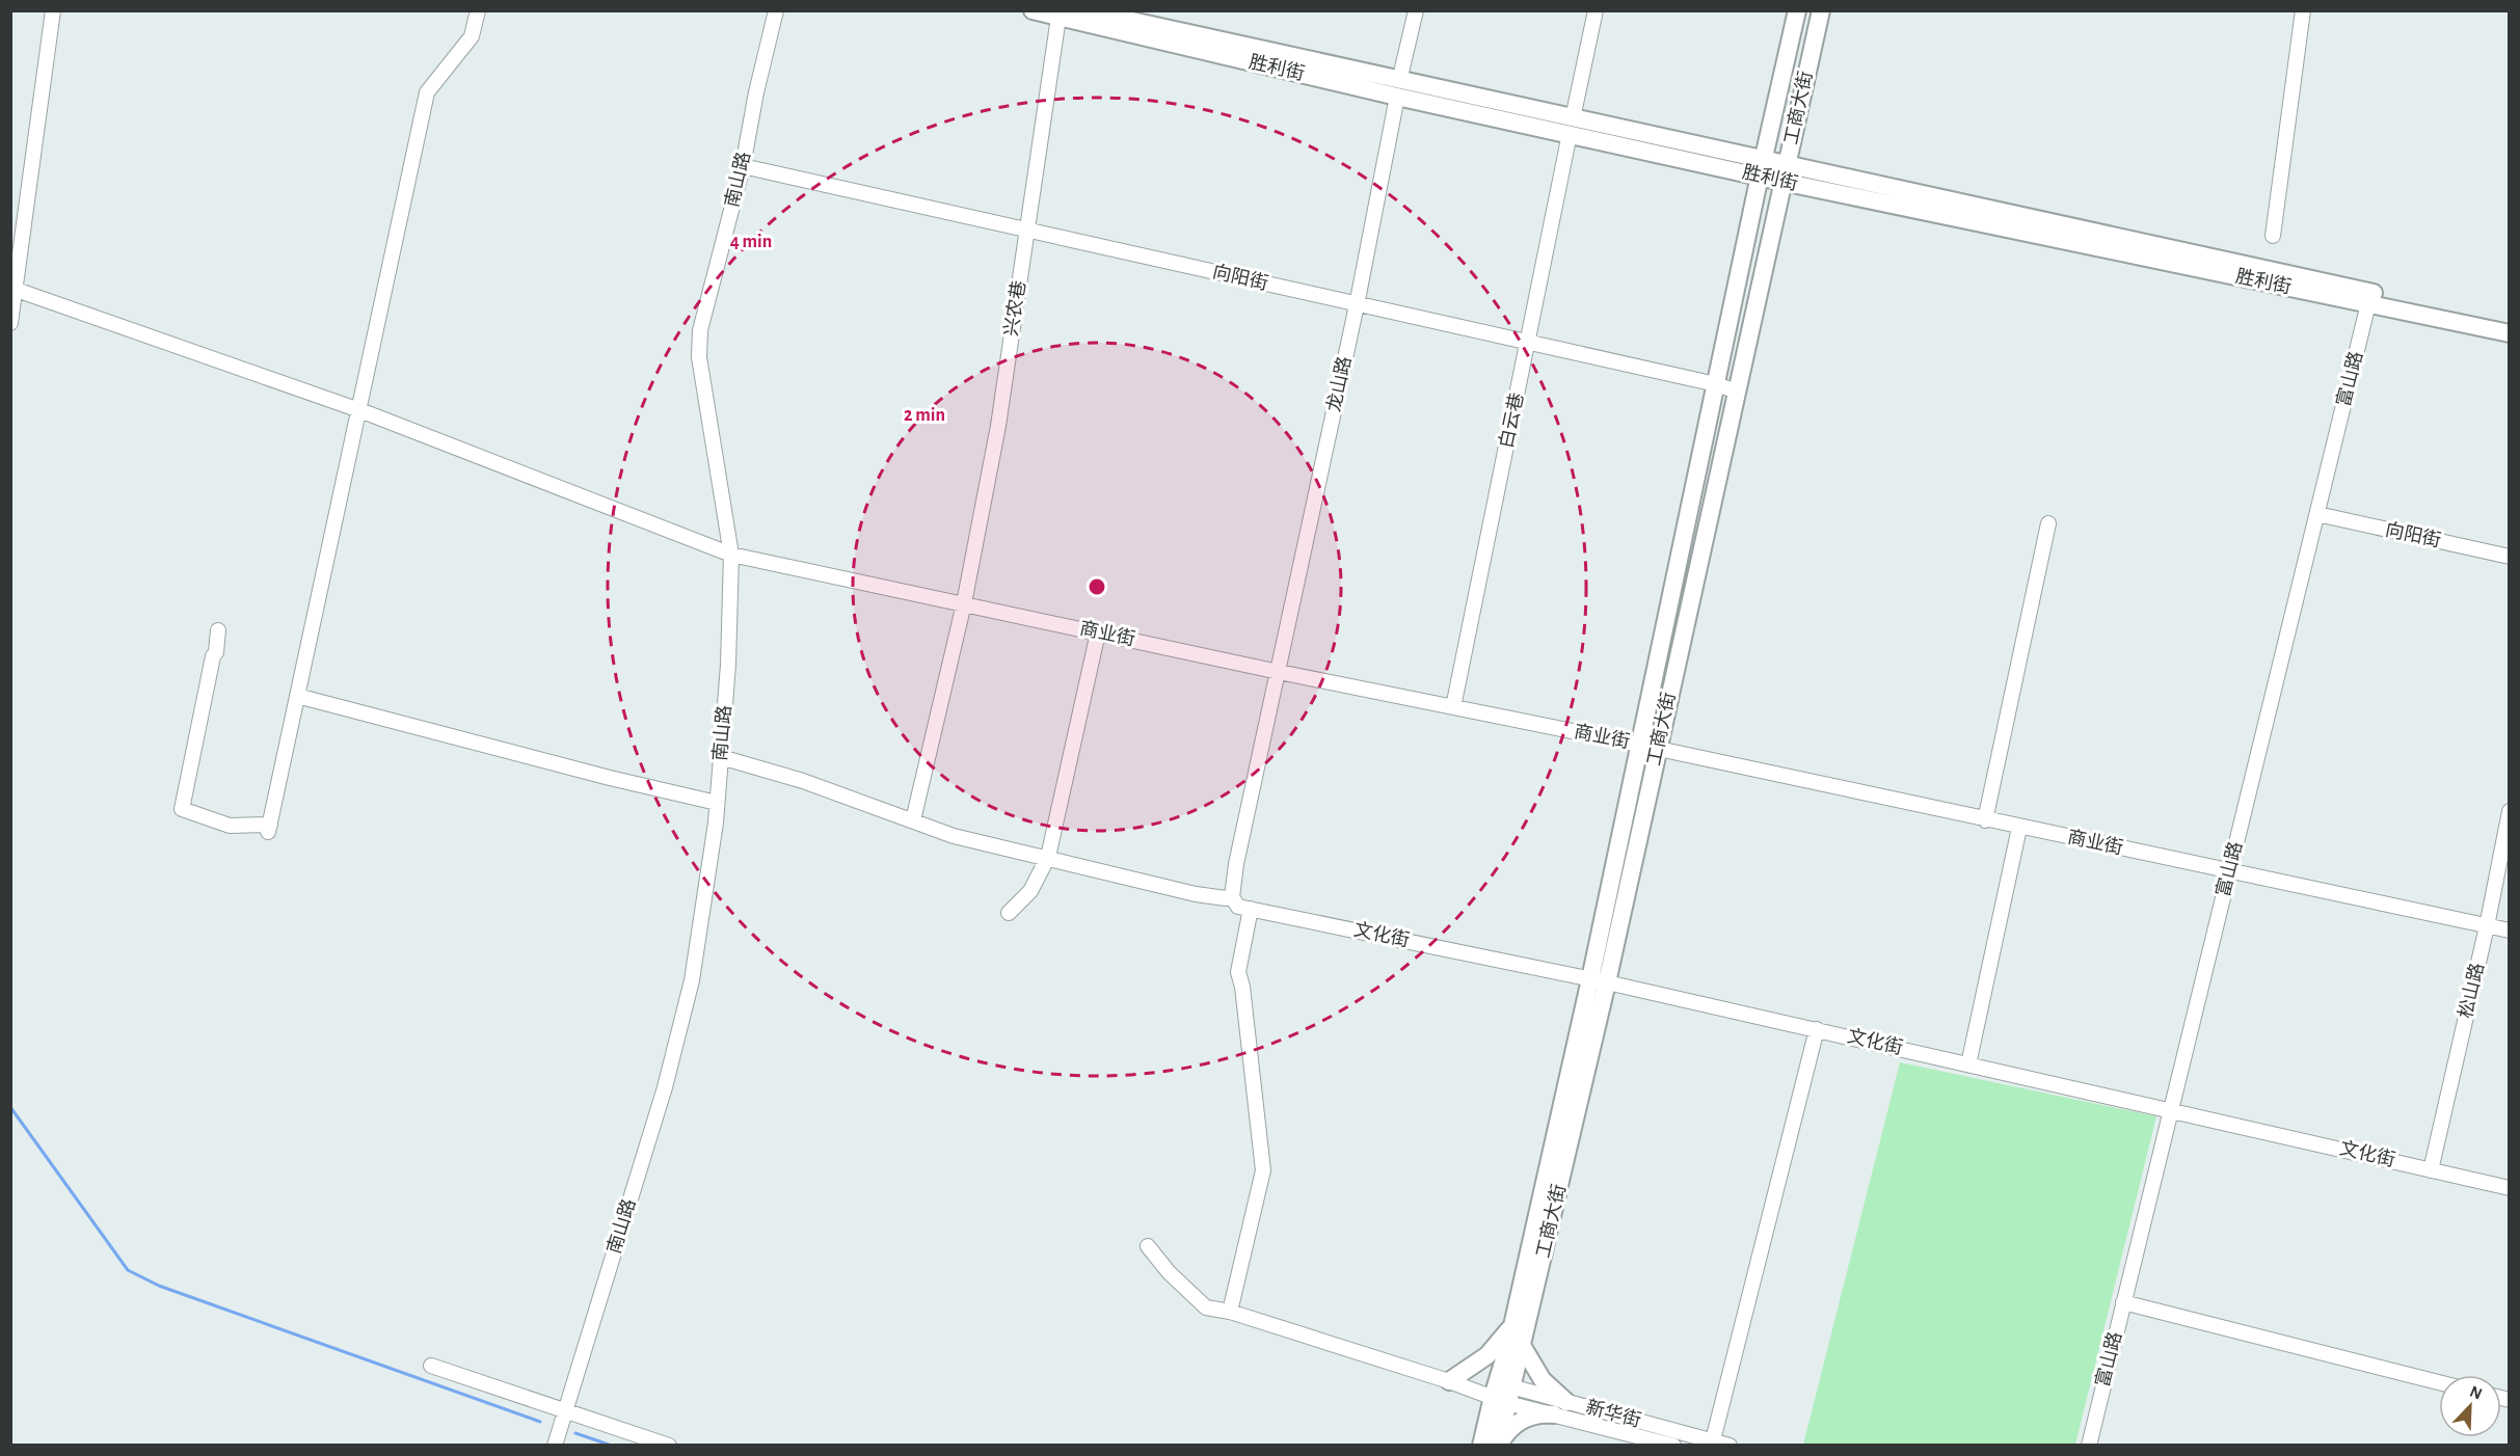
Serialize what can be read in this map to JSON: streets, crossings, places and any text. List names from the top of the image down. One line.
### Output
{"streets":{"main road":["胜利街","工商大街"],"street":["南山路","向阳街","兴农巷","富山路","龙山路","白云巷","商业街","文化街","松山路","新华街"]},"crossings":[["胜利街","工商大街"],["胜利街","兴农巷"],["胜利街","富山路"],["胜利街","龙山路"],["胜利街","白云巷"],["工商大街","向阳街"],["工商大街","商业街"],["工商大街","文化街"],["工商大街","新华街"],["南山路","向阳街"],["南山路","商业街"],["南山路","文化街"],["向阳街","兴农巷"],["向阳街","富山路"],["向阳街","龙山路"],["向阳街","白云巷"],["兴农巷","商业街"],["兴农巷","文化街"],["富山路","商业街"],["富山路","文化街"],["龙山路","商业街"],["龙山路","文化街"],["龙山路","新华街"],["白云巷","商业街"],["商业街","松山路"],["文化街","松山路"]],"north":"top right","rings":["4 min","2 min"]}
